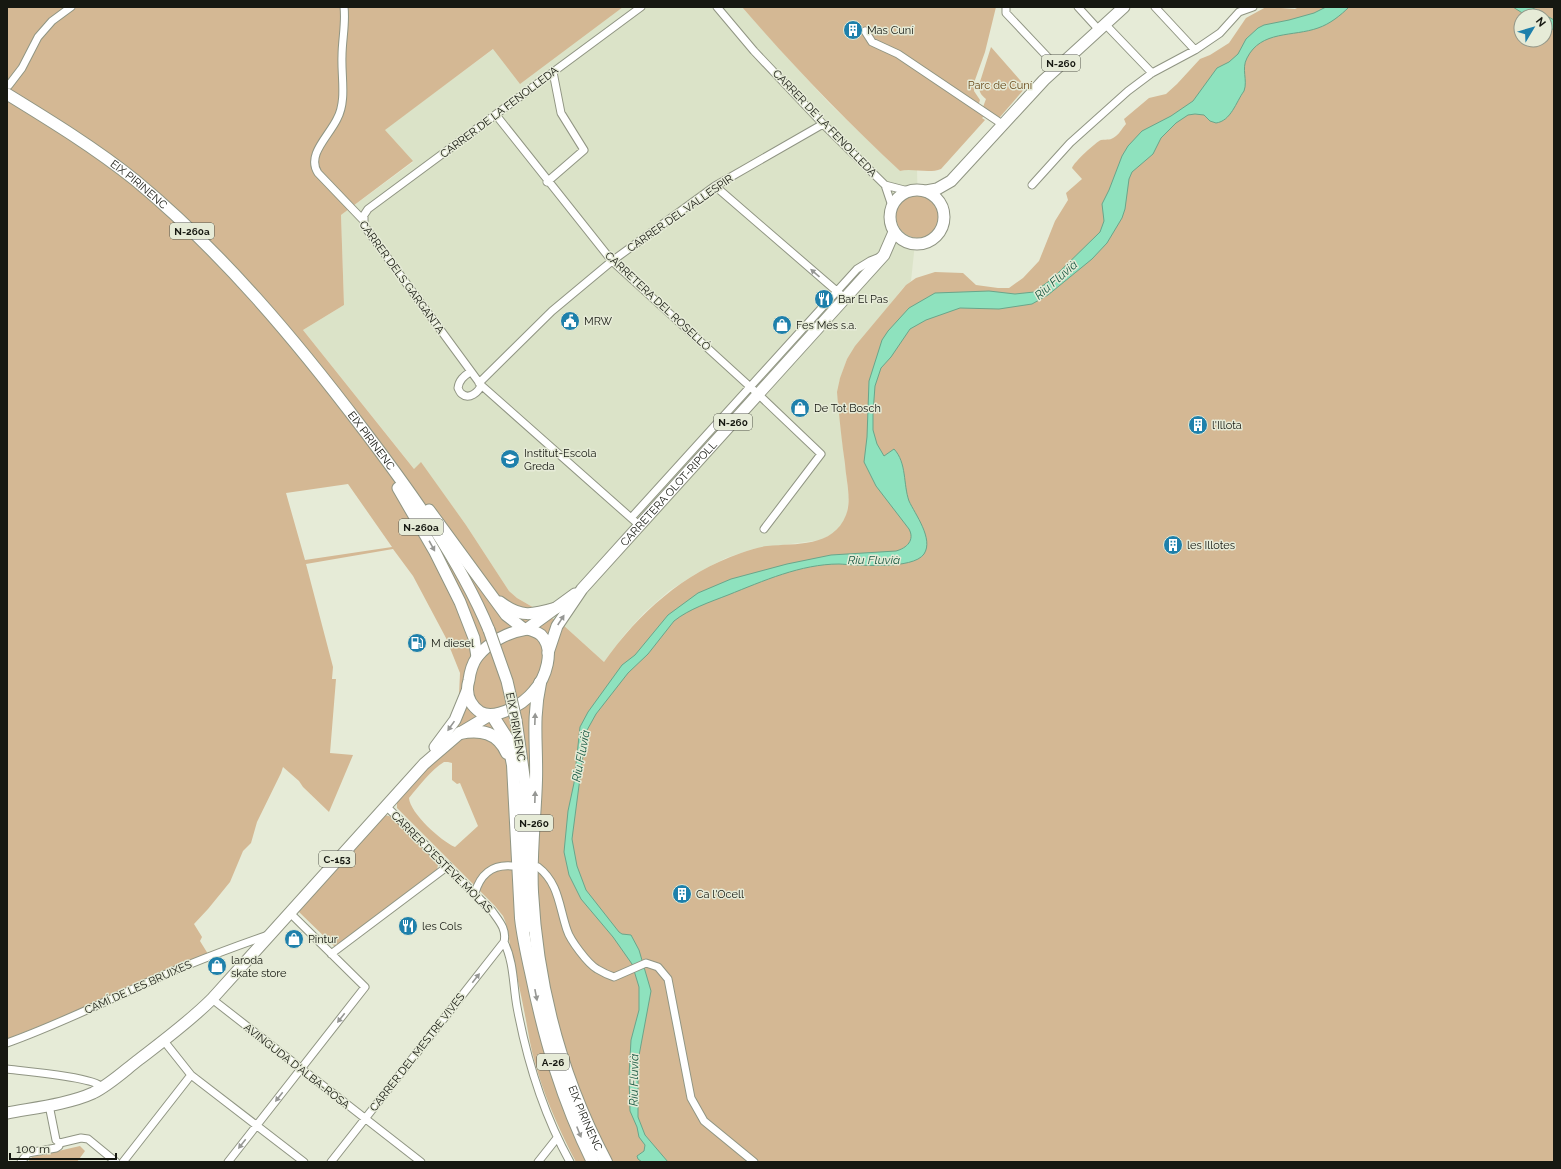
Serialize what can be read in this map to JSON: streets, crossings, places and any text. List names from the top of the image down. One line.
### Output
{"streets":{"highway":["N-260","EIX PIRINENC","A-26"],"main road":["N-260a","CARRETERA OLOT-RIPOLL","C-153"],"street":["CARRER DE LA FENOLLEDA","CARRER DEL VALLESPIR","CARRER DELS GARGANTA","CARRETERA DEL ROSELLÓ","CARRER D'ESTEVE MOLAS","CAMÍ DE LES BRUIXES","CARRER DEL MESTRE VIVES","AVINGUDA D'ALBA-ROSA"]},"crossings":[["N-260","EIX PIRINENC"],["N-260","N-260a"],["N-260","CARRETERA OLOT-RIPOLL"],["N-260","C-153"],["CARRER DE LA FENOLLEDA","CARRER DEL VALLESPIR"],["CARRER DE LA FENOLLEDA","CARRER DELS GARGANTA"],["CARRER DE LA FENOLLEDA","CARRETERA DEL ROSELLÓ"],["EIX PIRINENC","N-260a"],["CARRER DEL VALLESPIR","CARRER DELS GARGANTA"],["CARRER DEL VALLESPIR","CARRETERA DEL ROSELLÓ"],["N-260a","CARRETERA OLOT-RIPOLL"],["N-260a","C-153"],["CARRER DELS GARGANTA","CARRETERA OLOT-RIPOLL"],["CARRETERA DEL ROSELLÓ","CARRETERA OLOT-RIPOLL"],["CARRETERA OLOT-RIPOLL","C-153"],["C-153","CARRER D'ESTEVE MOLAS"],["C-153","CAMÍ DE LES BRUIXES"],["C-153","AVINGUDA D'ALBA-ROSA"],["CARRER D'ESTEVE MOLAS","CARRER DEL MESTRE VIVES"],["CARRER DEL MESTRE VIVES","AVINGUDA D'ALBA-ROSA"]],"one_way":["CARRER DEL MESTRE VIVES"],"water":["Riu Fluvià"],"parks":["Parc de Cuní"],"places":{"building":["Mas Cuní","l'Illota","les Illotes","Ca l'Ocell"],"restaurant":["Bar El Pas","les Cols"],"public building":["MRW"],"shop":["Fes Més s.a.","De Tot Bosch","Pintur","laroda skate store"],"school or university":["Institut-Escola Greda"],"fuel station":["M diesel"]},"scale_bar":"100 m","north":"top right"}
